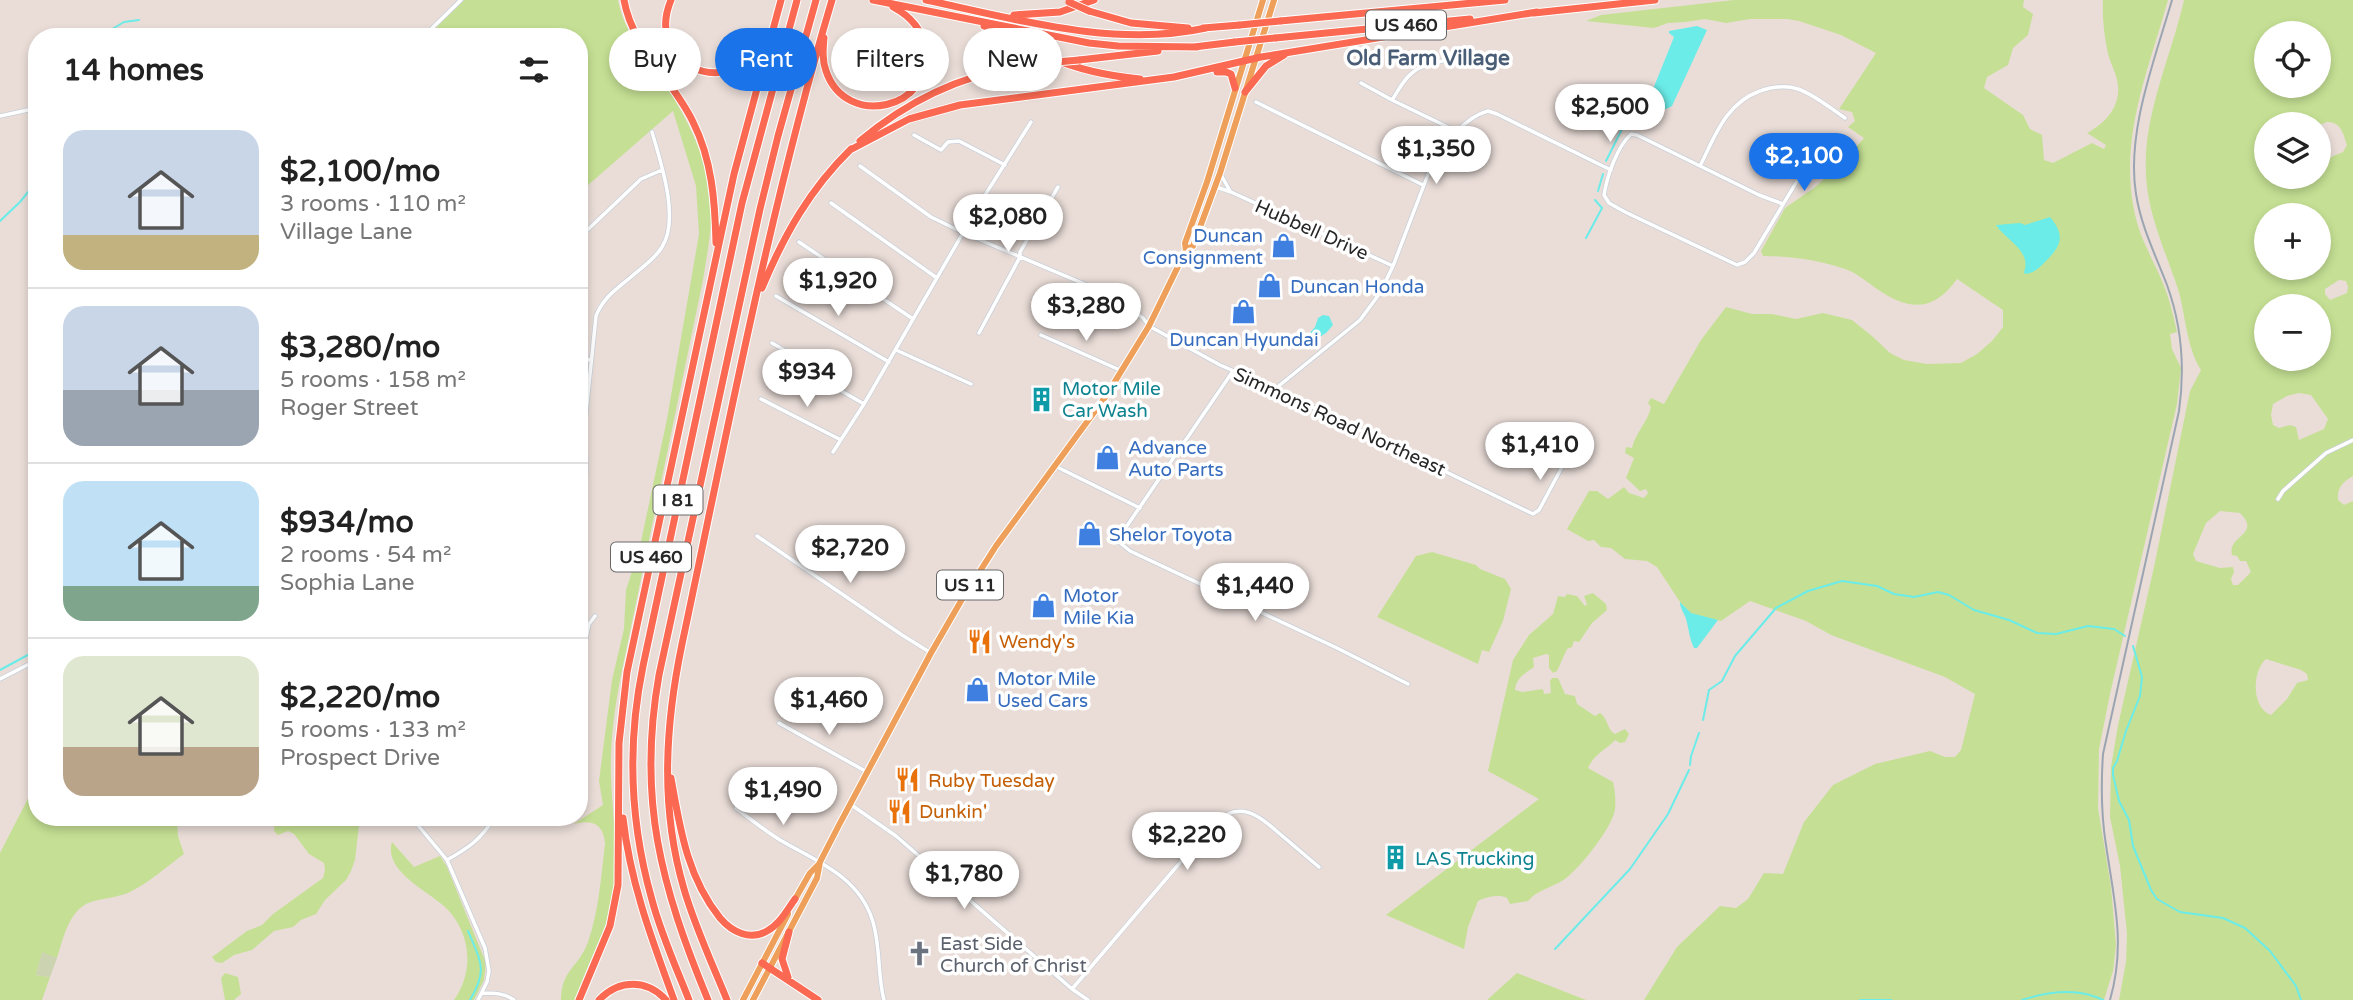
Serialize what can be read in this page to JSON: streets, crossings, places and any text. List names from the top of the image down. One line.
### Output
{"streets":{"highway":["US 460","I 81"],"main road":["US 11"],"street":["Hubbell Drive","Simmons Road Northeast"]},"crossings":[["Hubbell Drive","US 11"],["Simmons Road Northeast","US 11"]],"districts":["Old Farm Village"],"places":{"shop":["Duncan Consignment","Duncan Honda","Duncan Hyundai","Advance Auto Parts","Shelor Toyota","Motor Mile Kia","Motor Mile Used Cars"],"building":["Motor Mile Car Wash","LAS Trucking"],"restaurant":["Wendy's","Ruby Tuesday","Dunkin'"],"church":["East Side Church of Christ"]},"page":{"map_buttons":["+","−"],"chip":["Buy","Rent","Filters","New"],"heading":"14 homes","price":["$2,500","$1,350","$2,100","$2,080","$1,920","$3,280","$934","$1,410","$2,720","$1,440","$1,460","$1,490","$2,220","$1,780"],"list":[{"name":"$2,100/mo","note":"3 rooms · 110 m² · Village Lane"},{"name":"$3,280/mo","note":"5 rooms · 158 m² · Roger Street"},{"name":"$934/mo","note":"2 rooms · 54 m² · Sophia Lane"},{"name":"$2,220/mo","note":"5 rooms · 133 m² · Prospect Drive"}]}}
